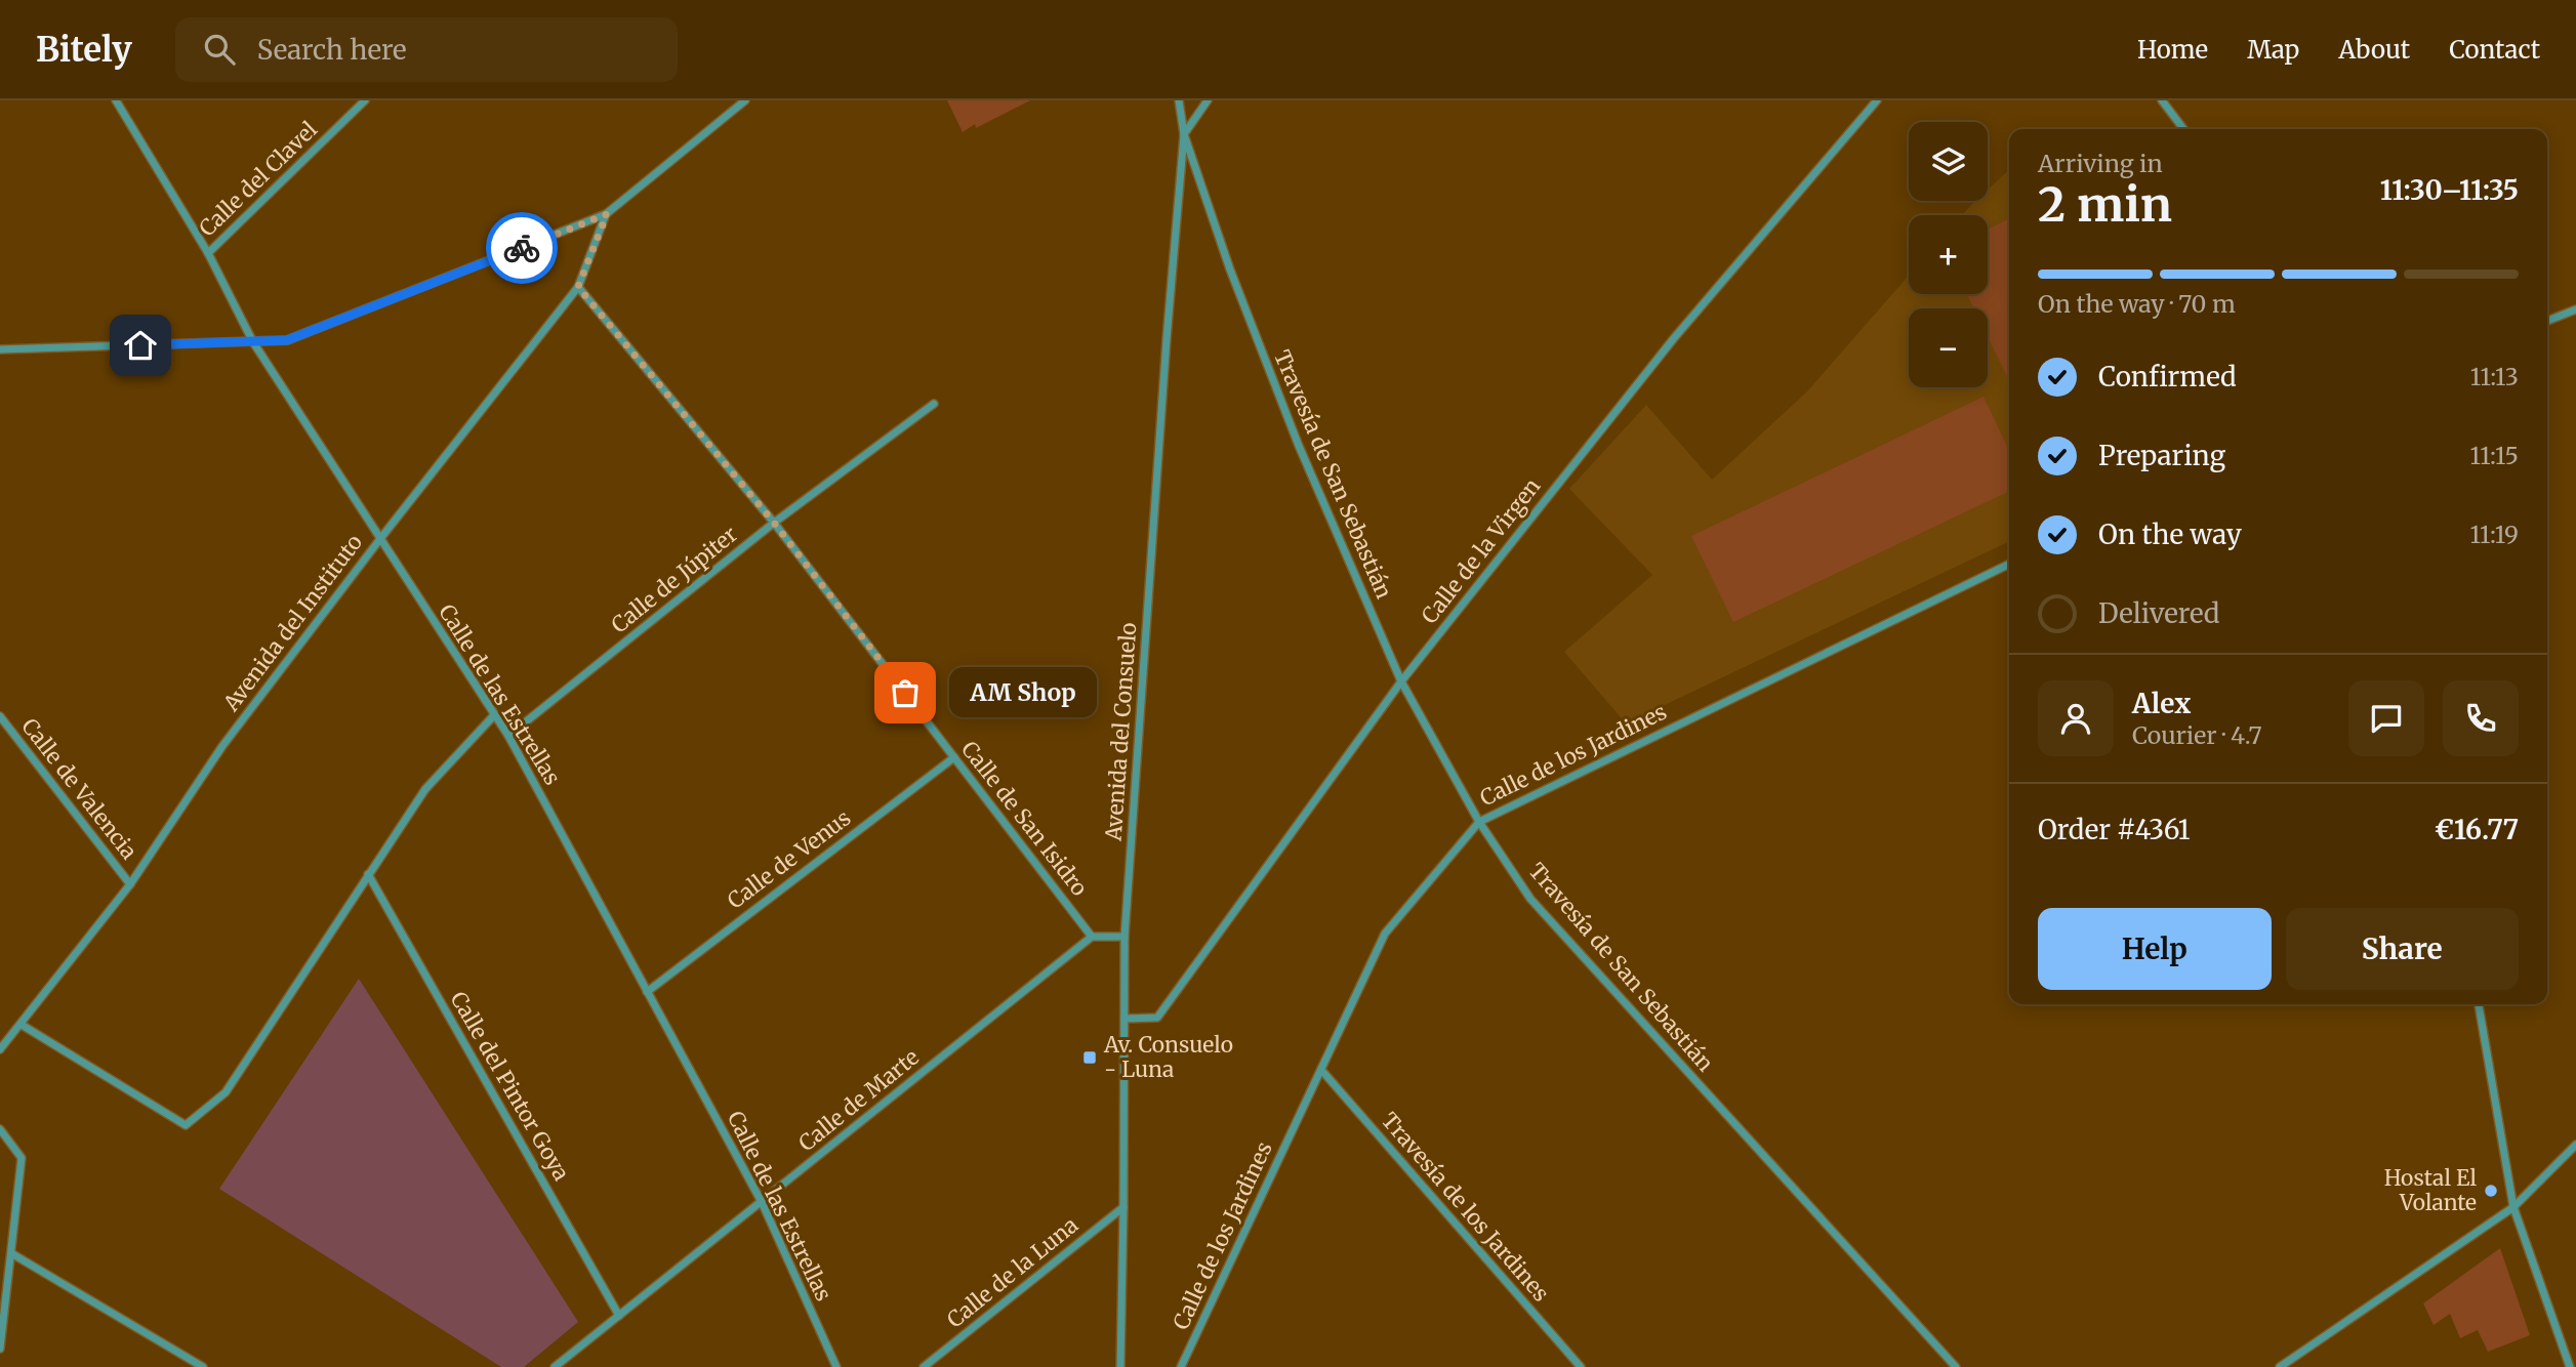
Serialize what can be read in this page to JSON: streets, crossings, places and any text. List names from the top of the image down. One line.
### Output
{"streets":{"street":["Calle del Clavel","Travesía de San Sebastián","Calle de la Virgen","Calle de Júpiter","Avenida del Instituto","Calle de las Estrellas","Avenida del Consuelo","Calle de los Jardines","Calle de Valencia","Calle de San Isidro","Calle de Venus","Calle del Pintor Goya","Calle de Marte","Travesía de los Jardines","Calle de la Luna"]},"crossings":[["Calle del Clavel","Calle de las Estrellas"],["Travesía de San Sebastián","Calle de la Virgen"],["Travesía de San Sebastián","Avenida del Consuelo"],["Travesía de San Sebastián","Calle de los Jardines"],["Calle de la Virgen","Avenida del Consuelo"],["Calle de Júpiter","Calle de las Estrellas"],["Calle de Júpiter","Calle de San Isidro"],["Avenida del Instituto","Calle de las Estrellas"],["Avenida del Instituto","Calle de Valencia"],["Avenida del Instituto","Calle de San Isidro"],["Calle de las Estrellas","Calle de Venus"],["Calle de las Estrellas","Calle de Marte"],["Avenida del Consuelo","Calle de la Luna"],["Calle de los Jardines","Travesía de los Jardines"],["Calle de San Isidro","Calle de Venus"],["Calle de San Isidro","Calle de Marte"],["Calle del Pintor Goya","Calle de Marte"]],"places":{"other":["AM Shop","Hostal El Volante"],"transit":["Av. Consuelo - Luna"]},"page":{"header":"Bitely","search":"Search here","nav":["Home","Map","About","Contact"],"map_buttons":["+","−"],"heading":["2 min","Arriving in","11:30–11:35"],"panel":["Alex","Courier · 4.7","Order #4361","€16.77"],"bar":"On the way · 70 m","list":[["Confirmed","11:13"],["Preparing","11:15"],["On the way","11:19"],"Delivered"],"bubble":"AM Shop","buttons":["Help","Share"]}}
